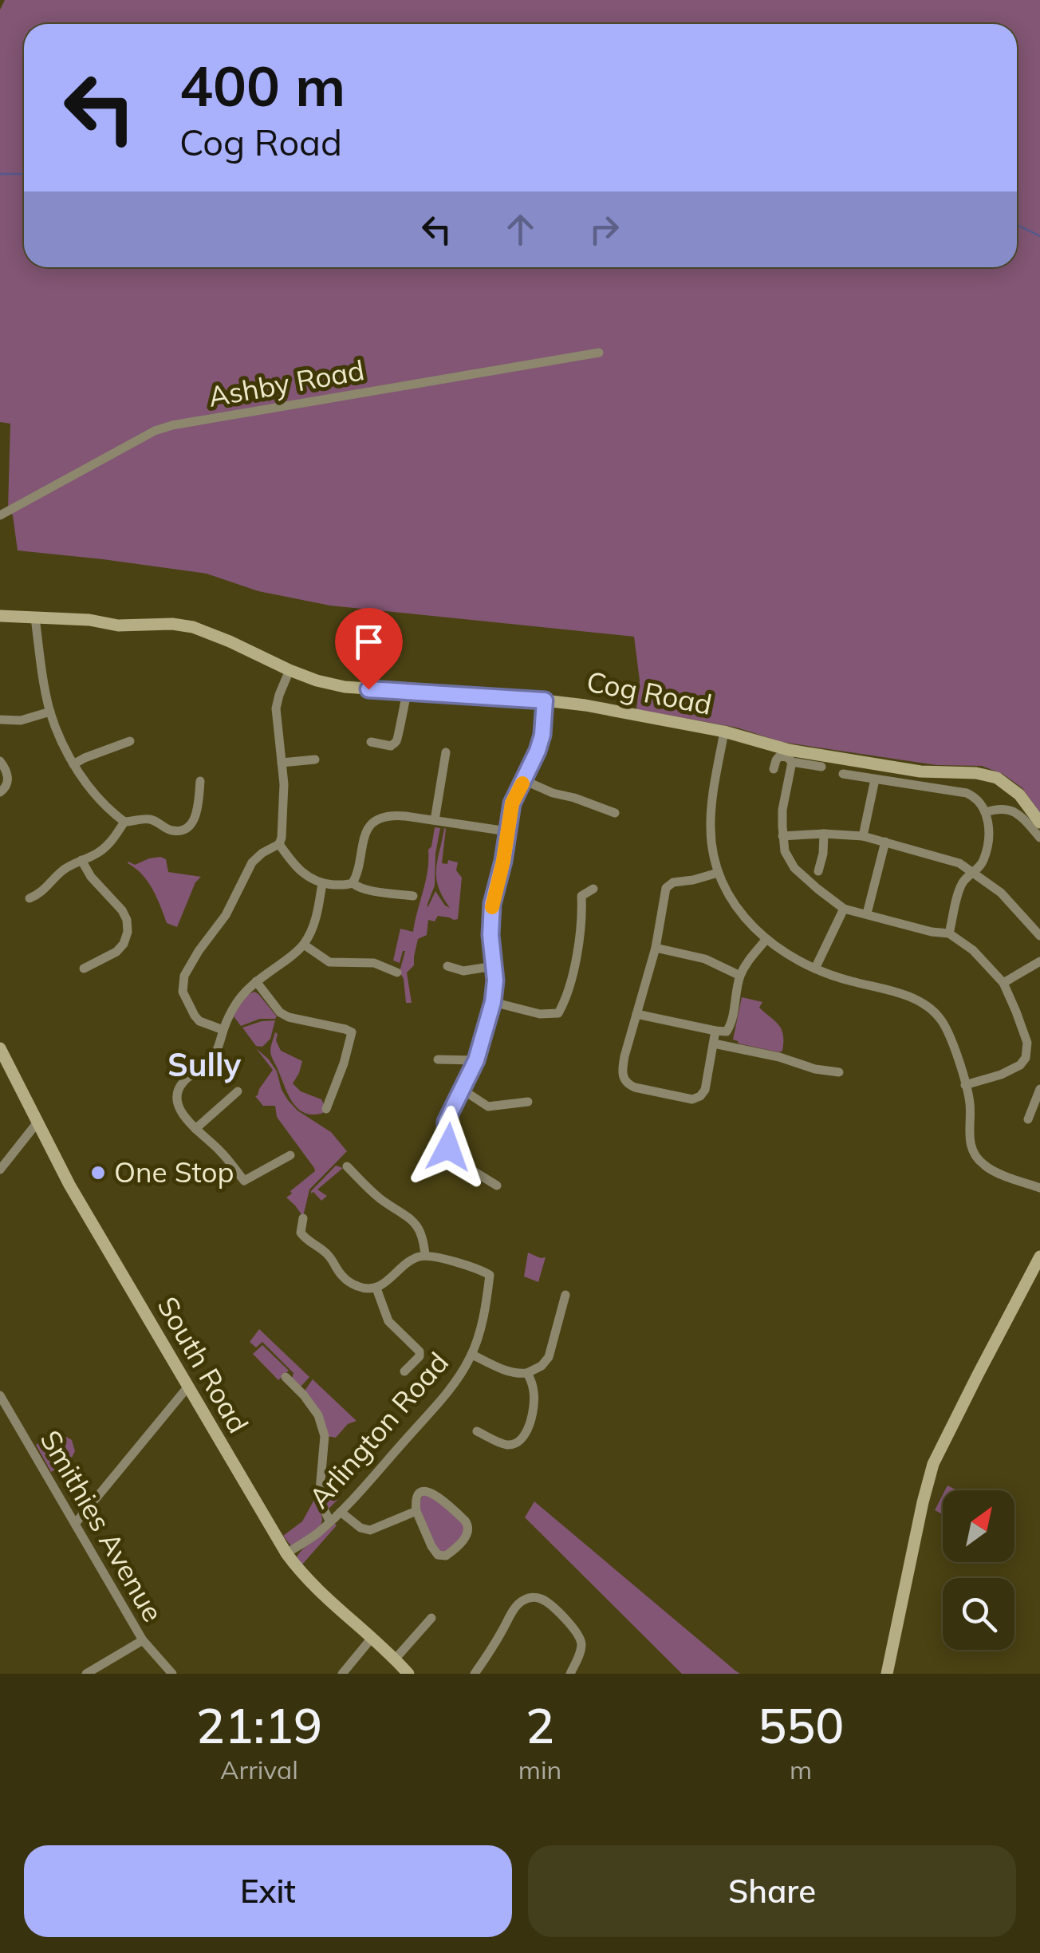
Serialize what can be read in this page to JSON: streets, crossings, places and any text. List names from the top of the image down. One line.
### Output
{"streets":{"street":["Ashby Road","Cog Road","South Road","Arlington Road","Smithies Avenue"]},"crossings":[["South Road","Arlington Road"]],"districts":["Sully"],"places":["One Stop"],"north":"top right","page":{"turn":["400 m","Cog Road"],"eta":["21:19","Arrival","2","min","550","m"],"buttons":["Exit","Share"]}}
